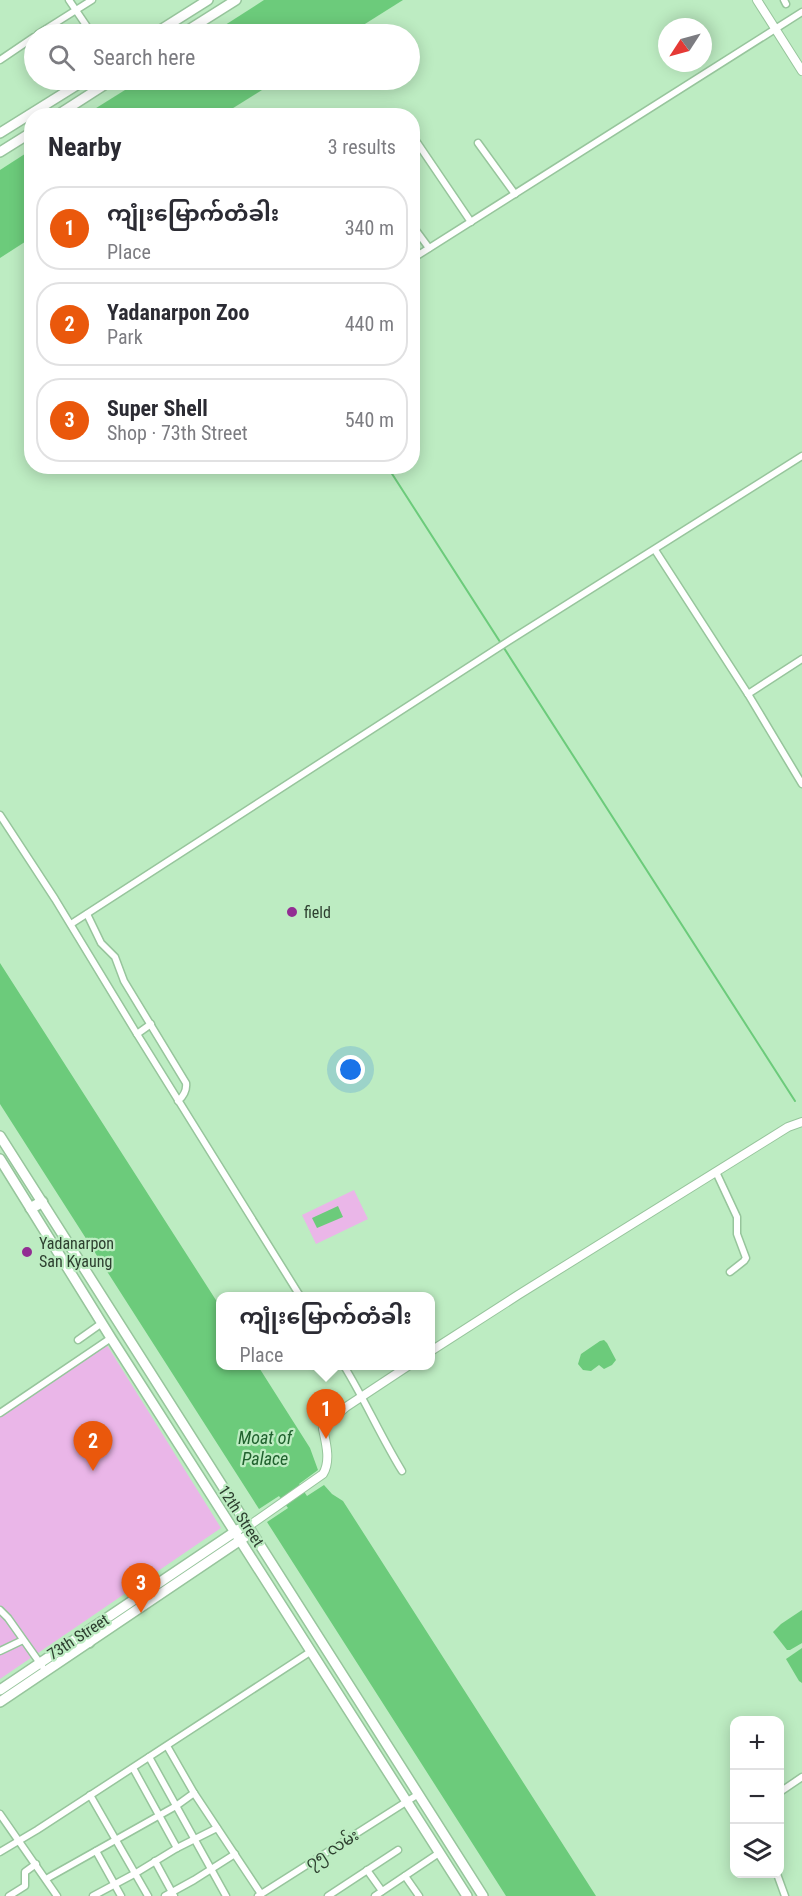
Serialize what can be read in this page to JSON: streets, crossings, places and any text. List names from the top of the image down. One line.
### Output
{"streets":{"main road":["12th Street","73th Street"],"street":["၇၅ လမ်း"]},"crossings":[["12th Street","73th Street"],["12th Street","၇၅ လမ်း"]],"water":["Moat of Palace"],"places":["field","Yadanarpon San Kyaung"],"north":"bottom left","page":{"search":"Search here","heading":["Nearby","3 results"],"list":[{"mark":"1","name":"ကျုံးမြောက်တံခါး","note":"Place","value":"340 m"},{"mark":"2","name":"Yadanarpon Zoo","note":"Park","value":"440 m"},{"mark":"3","name":"Super Shell","note":"Shop · 73th Street","value":"540 m"}],"popup":["ကျုံးမြောက်တံခါး","Place"],"pins":["1","2","3"],"map_buttons":["+","−"]}}
